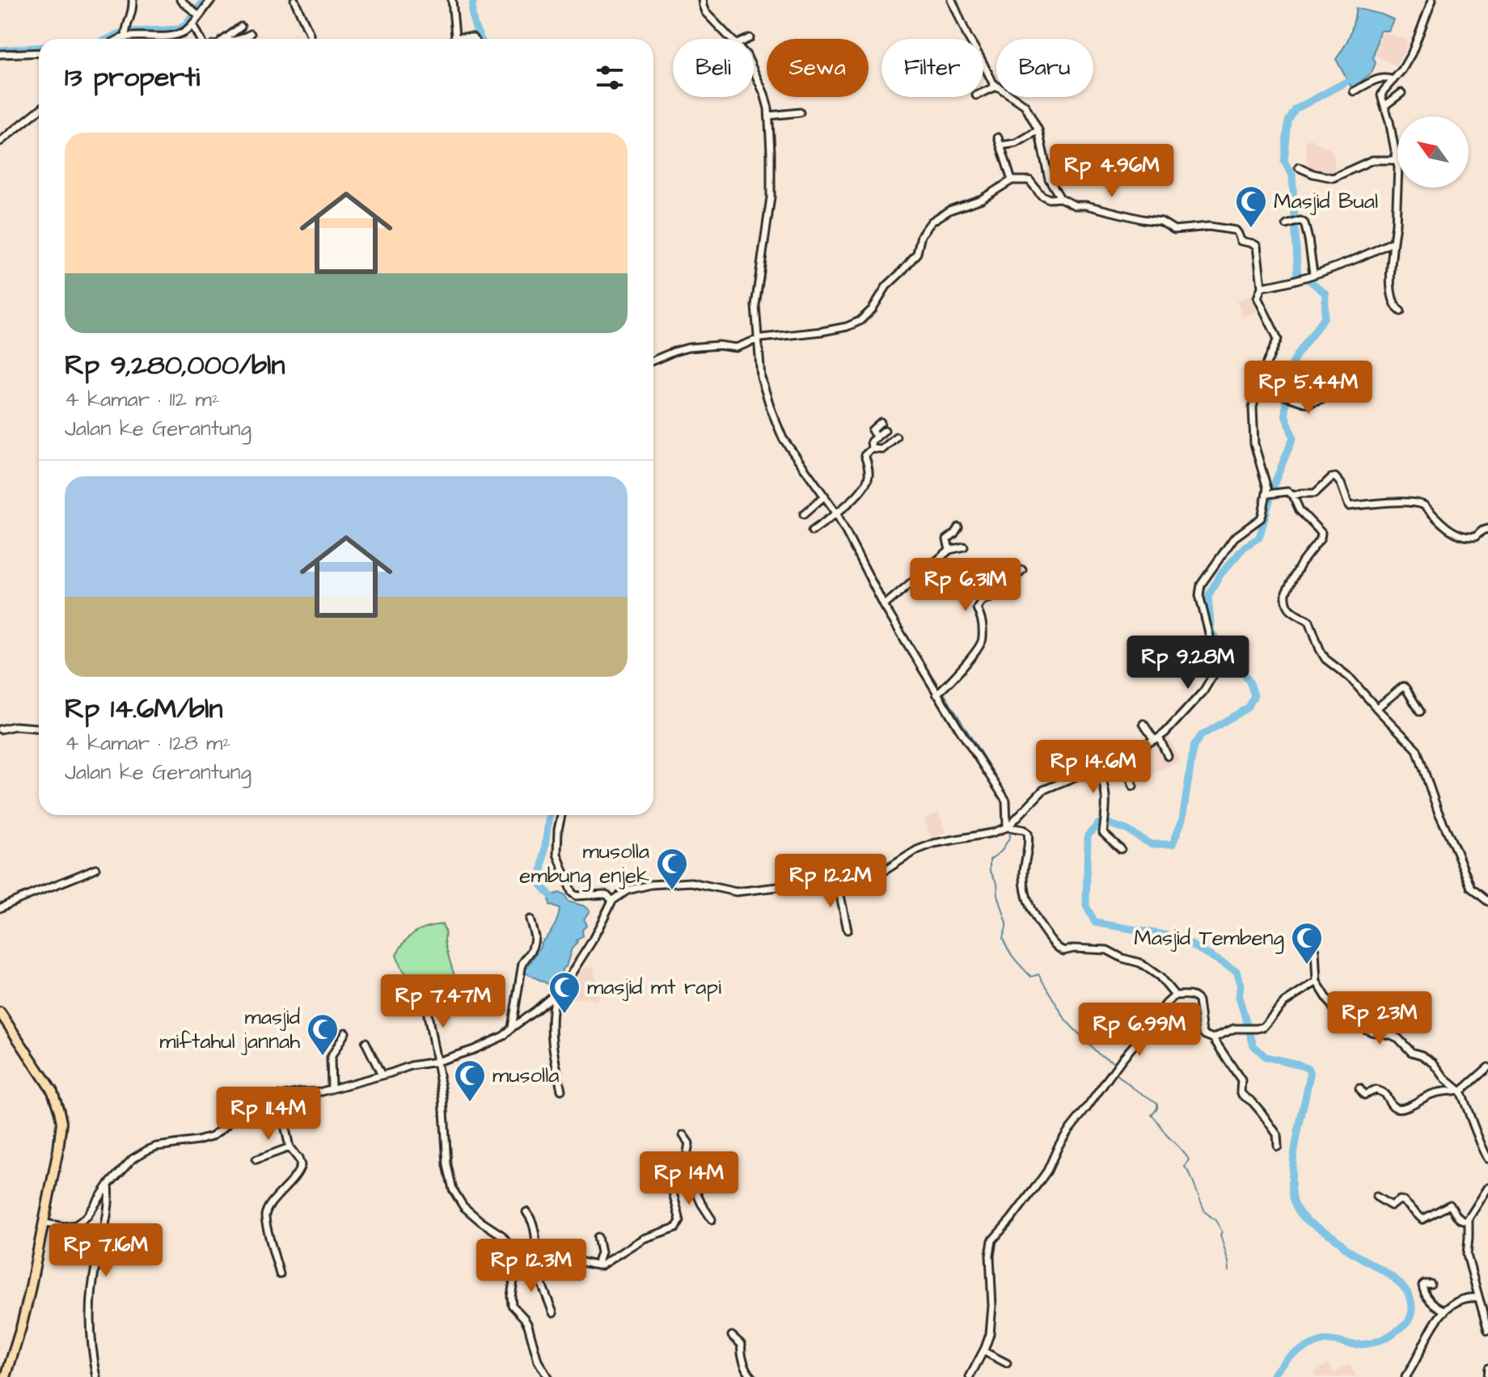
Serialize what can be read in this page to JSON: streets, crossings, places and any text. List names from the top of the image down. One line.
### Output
{"places":{"mosque":["Masjid Bual","musolla embung enjek","Masjid Tembeng","masjid mt rapi","masjid miftahul jannah","musolla"]},"north":"top left","page":{"chip":["Beli","Sewa","Filter","Baru"],"heading":"13 properti","list":[{"name":"Rp 9,280,000/bln","note":"4 kamar · 112 m² · Jalan ke Gerantung"},{"name":"Rp 14.6M/bln","note":"4 kamar · 128 m² · Jalan ke Gerantung"}],"price":["Rp 4.96M","Rp 5.44M","Rp 6.31M","Rp 9.28M","Rp 14.6M","Rp 12.2M","Rp 7.47M","Rp 23M","Rp 6.99M","Rp 11.4M","Rp 14M","Rp 7.16M","Rp 12.3M"]}}
